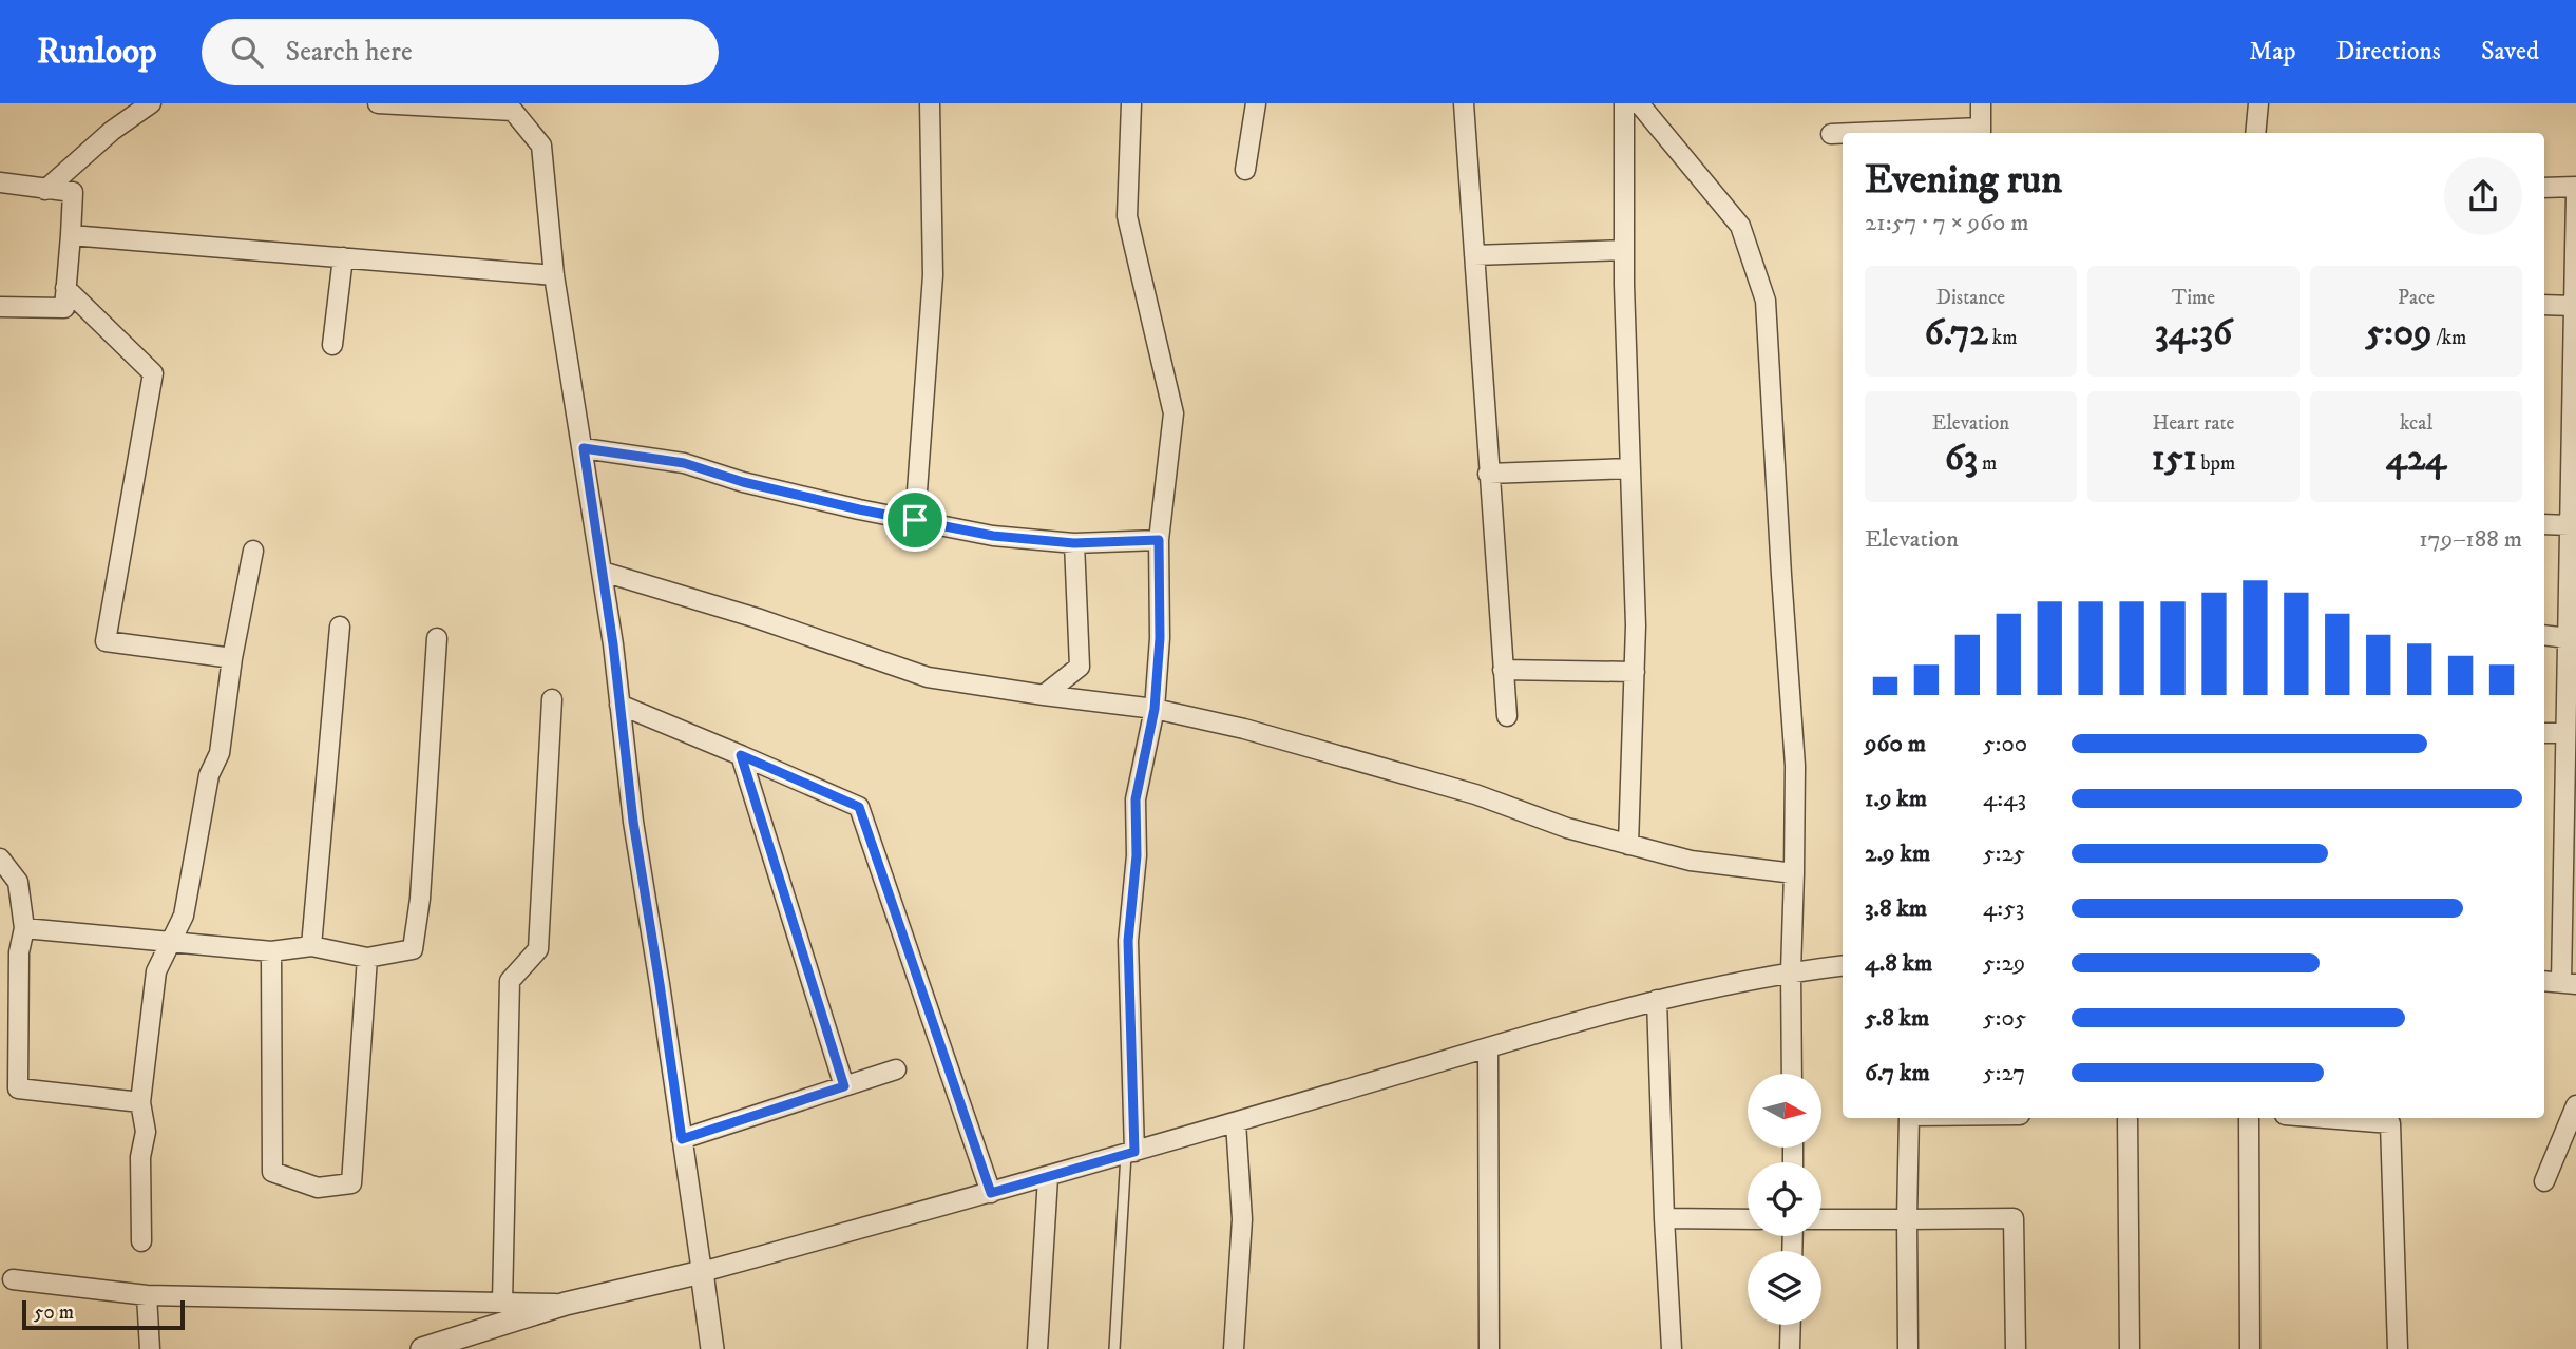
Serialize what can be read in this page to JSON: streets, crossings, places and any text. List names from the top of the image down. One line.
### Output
{"scale_bar":"50 m","north":"right","page":{"header":"Runloop","search":"Search here","nav":["Map","Directions","Saved"],"heading":["Evening run","21:57 · 7 × 960 m"],"stats":[["Distance","6.72 km"],["Time","34:36"],["Pace","5:09 /km"],["Elevation","63 m"],["Heart rate","151 bpm"],["kcal","424"]],"chart":["Elevation","179–188 m"],"list":[{"name":"960 m","note":"5:00"},{"name":"1.9 km","note":"4:43"},{"name":"2.9 km","note":"5:25"},{"name":"3.8 km","note":"4:53"},{"name":"4.8 km","note":"5:29"},{"name":"5.8 km","note":"5:05"},{"name":"6.7 km","note":"5:27"}],"scale":"50 m"}}
